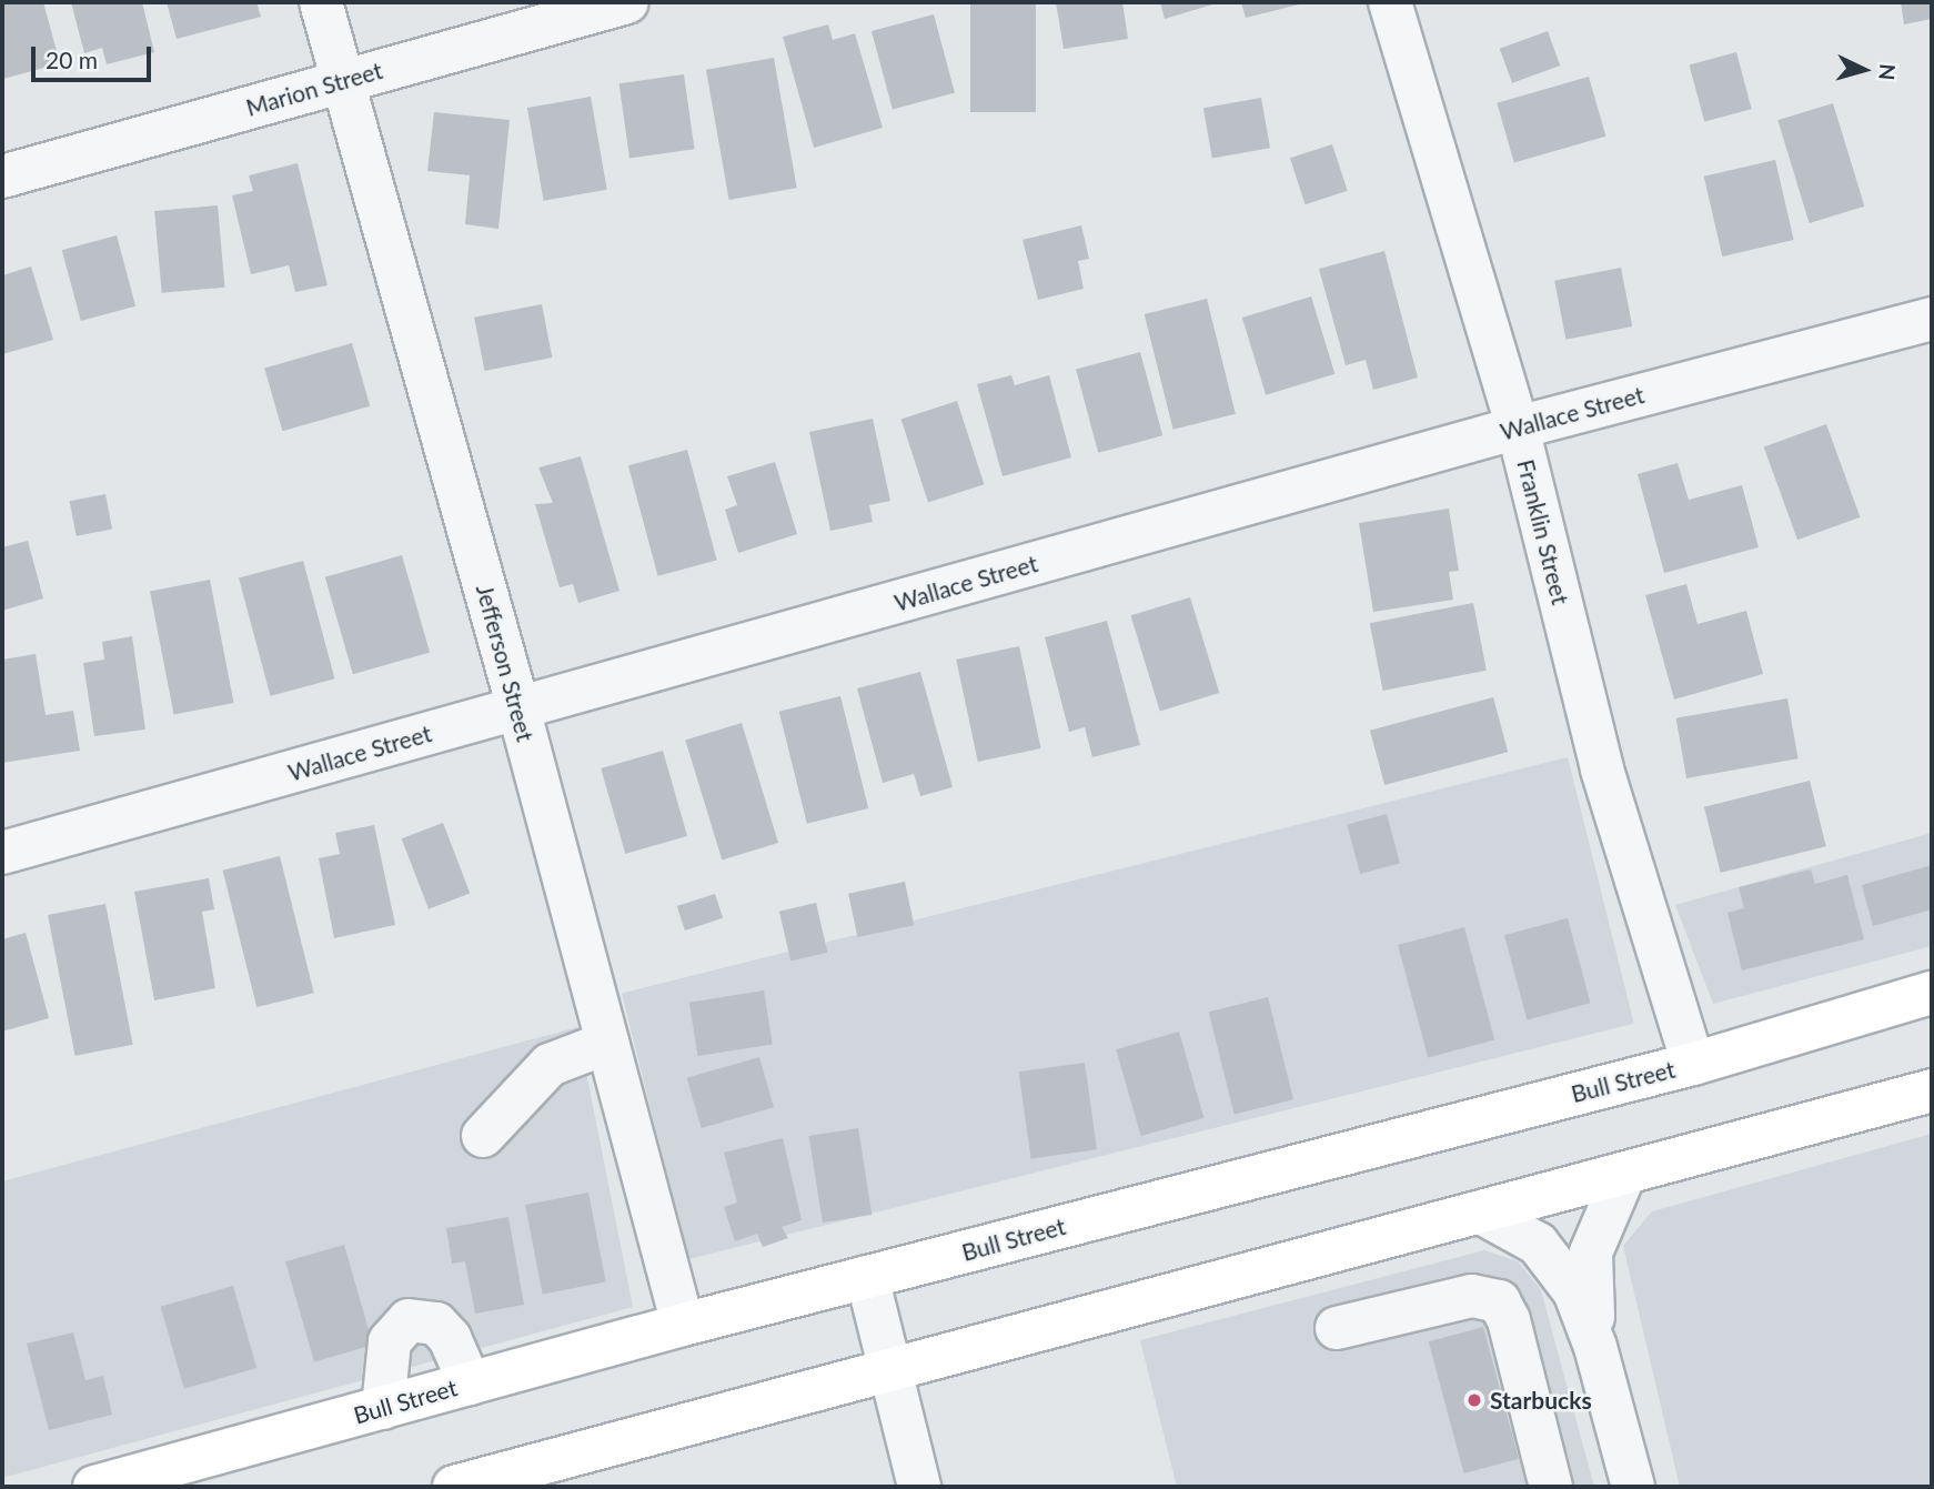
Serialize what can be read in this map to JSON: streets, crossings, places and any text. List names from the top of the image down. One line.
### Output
{"streets":{"highway":["Bull Street"],"street":["Marion Street","Wallace Street","Franklin Street","Jefferson Street"]},"crossings":[["Marion Street","Jefferson Street"],["Wallace Street","Franklin Street"],["Wallace Street","Jefferson Street"],["Franklin Street","Bull Street"],["Jefferson Street","Bull Street"]],"places":["Starbucks"],"scale_bar":"20 m","north":"right"}
